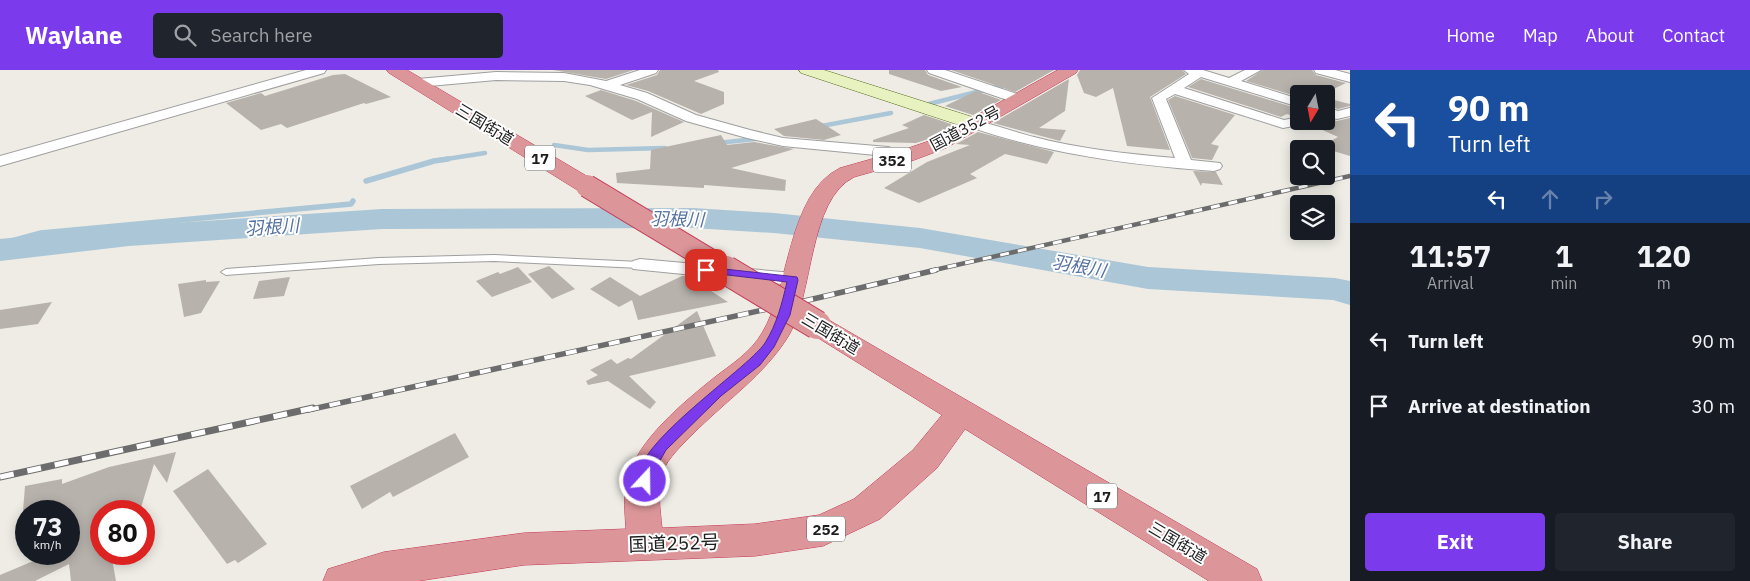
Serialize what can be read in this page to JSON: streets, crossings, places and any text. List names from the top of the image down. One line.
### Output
{"streets":{"highway":["三国街道","国道352号","17","352","252","国道252号"]},"crossings":[["三国街道","国道252号"],["国道352号","国道252号"]],"water":["羽根川"],"north":"bottom","page":{"header":"Waylane","search":"Search here","nav":["Home","Map","About","Contact"],"turn":["90 m","Turn left"],"eta":["11:57","Arrival","1","min","120","m"],"list":[{"name":"Turn left","value":"90 m"},{"name":"Arrive at destination","value":"30 m"}],"speed":"73 km/h","limit":"80","buttons":["Exit","Share"]}}
